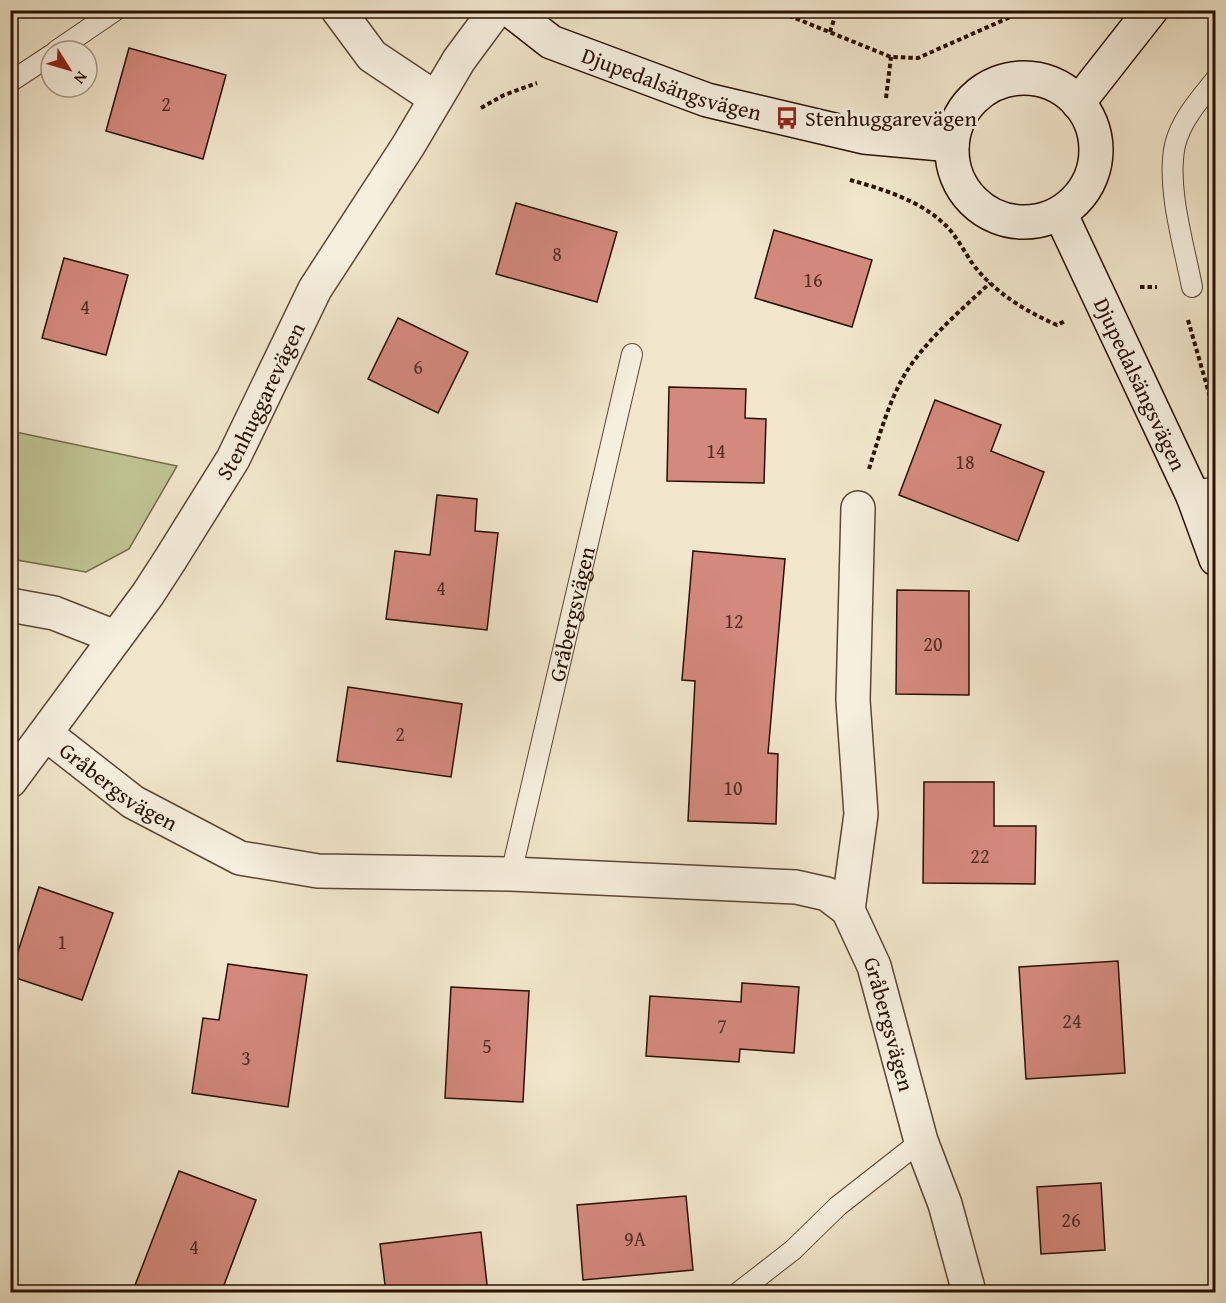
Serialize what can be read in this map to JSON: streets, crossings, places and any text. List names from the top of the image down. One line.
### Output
{"streets":{"street":["Djupedalsängsvägen","Stenhuggarevägen","Gråbergsvägen"]},"crossings":[["Stenhuggarevägen","Gråbergsvägen"]],"places":{"bus stop":["Stenhuggarevägen"]},"house_numbers":["2","8","16","4","6","14","18","4","12","20","2","10","22","1","24","7","5","3","26","9A","4"],"north":"bottom right"}
